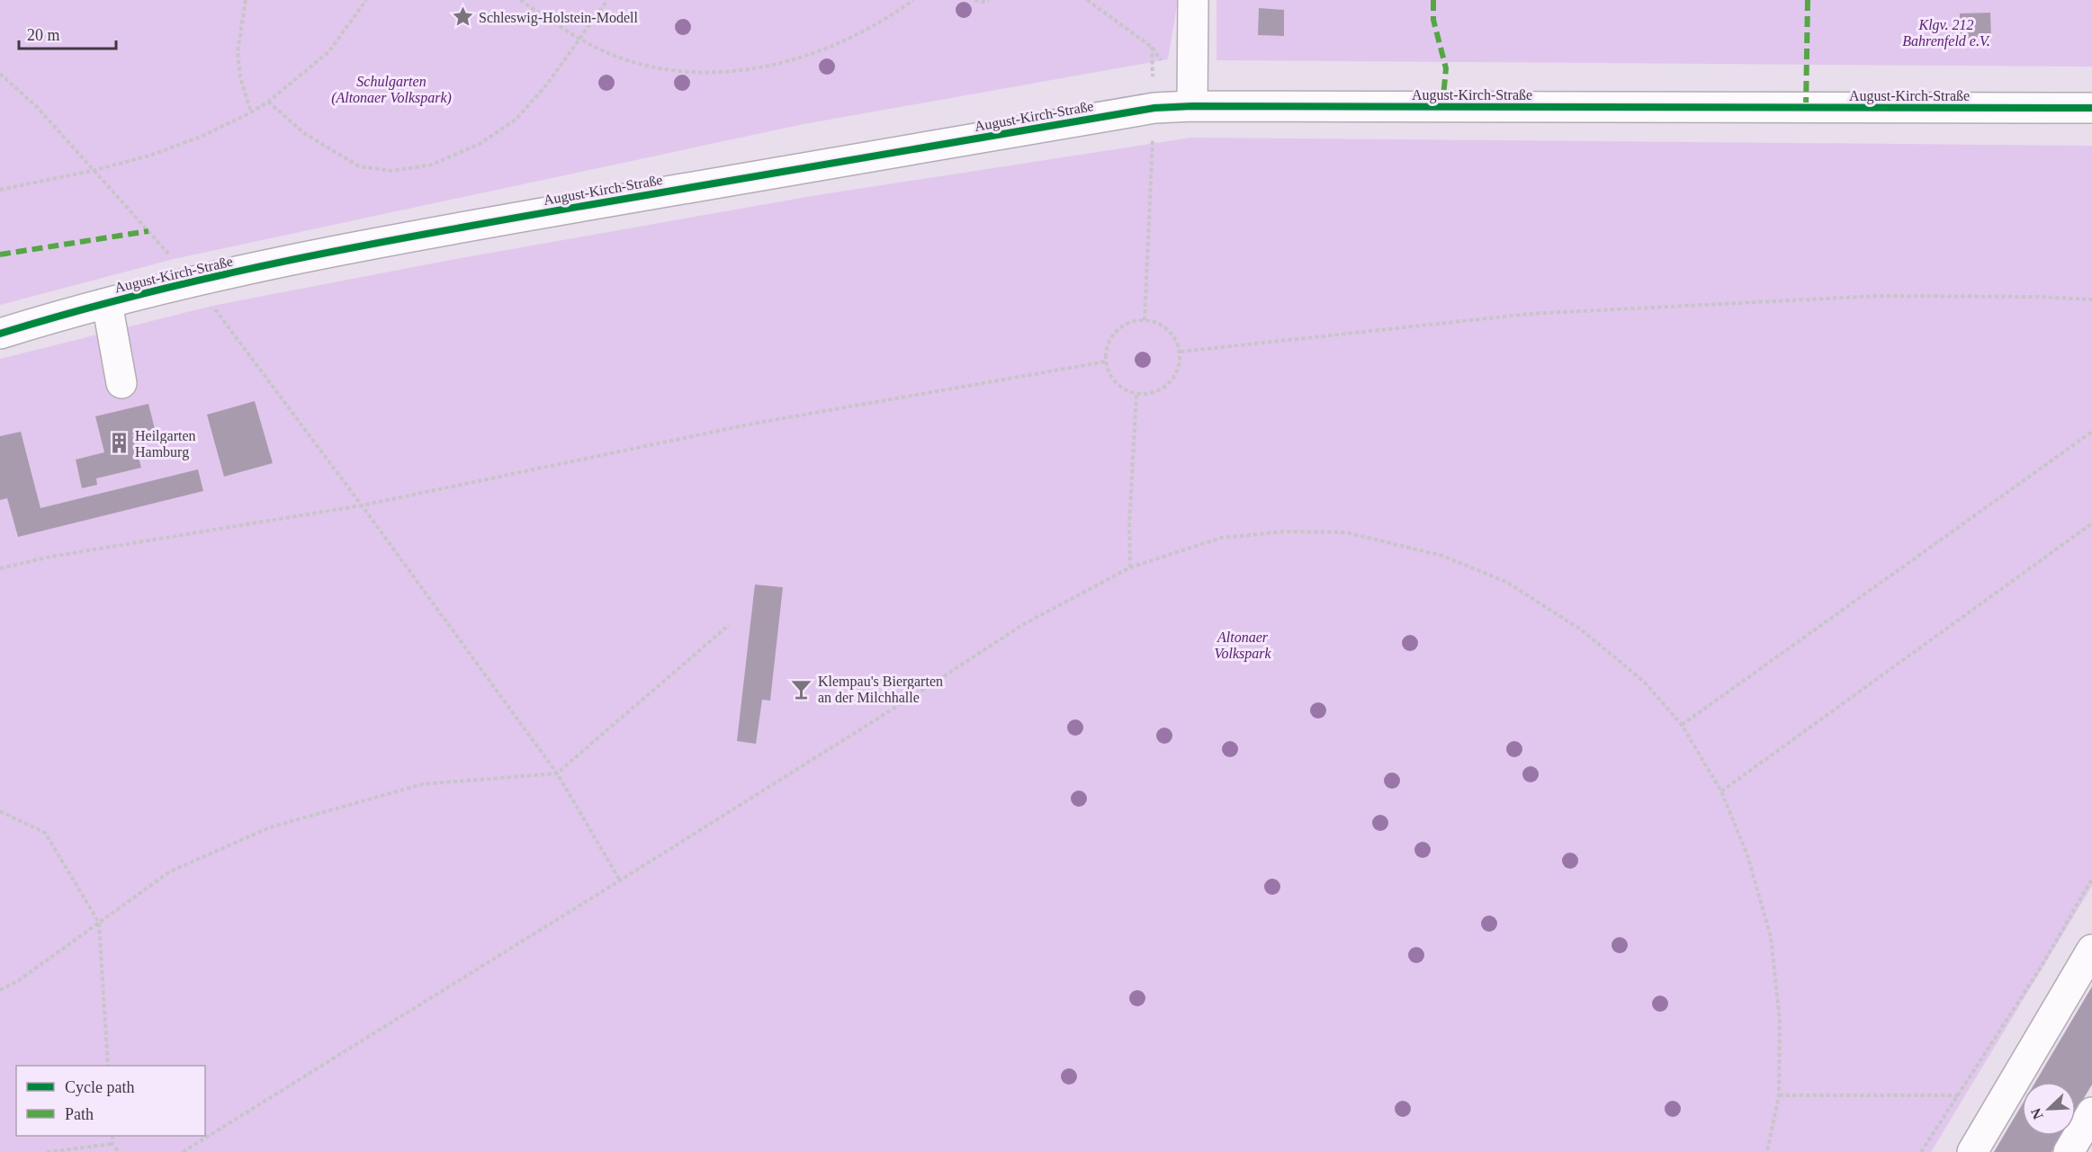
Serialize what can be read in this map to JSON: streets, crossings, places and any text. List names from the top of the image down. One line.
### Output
{"streets":{"street":["August-Kirch-Straße"]},"parks":["Klgv. 212 Bahrenfeld e.V.","Schulgarten (Altonaer Volkspark)","Altonaer Volkspark"],"places":{"place":["Schleswig-Holstein-Modell"],"building":["Heilgarten Hamburg"],"bar":["Klempau's Biergarten an der Milchhalle"]},"legend":["Cycle path","Path"],"scale_bar":"20 m","north":"bottom left"}
